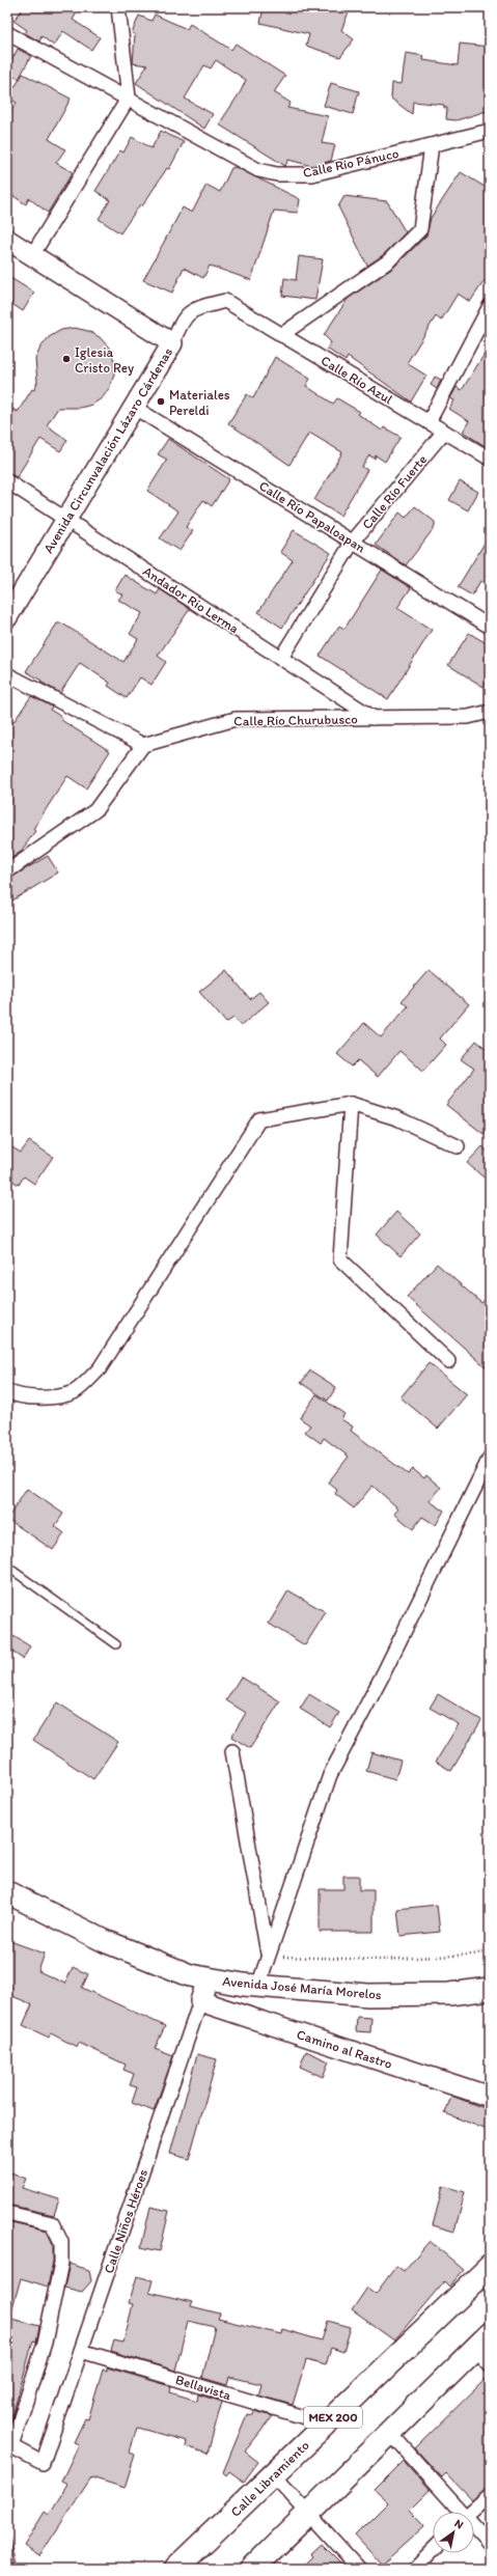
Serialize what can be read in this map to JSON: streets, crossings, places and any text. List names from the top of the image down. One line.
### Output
{"streets":{"highway":["MEX 200","Calle Libramiento"],"main road":["Avenida José María Morelos"],"street":["Calle Río Pánuco","Calle Río Azul","Avenida Circunvalación Lázaro Cárdenas","Calle Río Fuerte","Calle Río Papaloapan","Andador Río Lerma","Calle Río Churubusco","Camino al Rastro","Calle Niños Héroes","Bellavista"]},"crossings":[["Calle Río Azul","Avenida Circunvalación Lázaro Cárdenas"],["Calle Río Azul","Calle Río Fuerte"],["Avenida Circunvalación Lázaro Cárdenas","Calle Río Papaloapan"],["Avenida Circunvalación Lázaro Cárdenas","Andador Río Lerma"],["Calle Río Fuerte","Calle Río Papaloapan"],["Calle Río Fuerte","Andador Río Lerma"],["Andador Río Lerma","Calle Río Churubusco"],["Avenida José María Morelos","Calle Niños Héroes"],["Camino al Rastro","Calle Niños Héroes"],["Calle Niños Héroes","Bellavista"],["Bellavista","Calle Libramiento"]],"places":["Iglesia Cristo Rey","Materiales Pereldi"],"north":"top right"}
